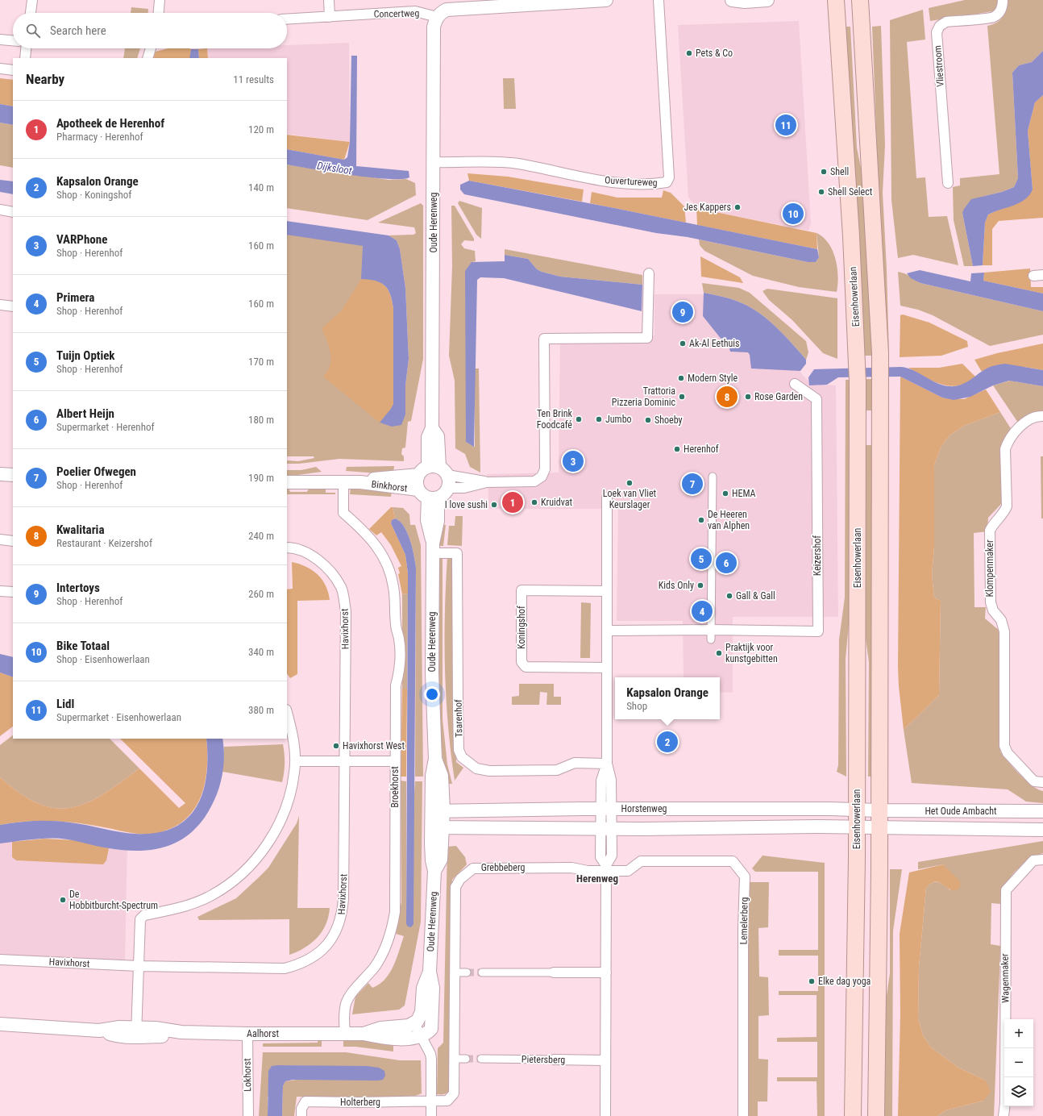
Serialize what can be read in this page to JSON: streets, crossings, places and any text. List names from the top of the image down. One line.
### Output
{"streets":{"main road":["Eisenhowerlaan"],"street":["Concertweg","Vliestroom","Ouvertureweg","Oude Herenweg","Binkhorst","Keizershof","Klompenmaker","Koningshof","Havixhorst","Tsarenhof","Broekhorst","Horstenweg","Het Oude Ambacht","Grebbeberg","Lemelerberg","Wagenmaker","Aalhorst","Pietersberg","Lokhorst","Holterberg"]},"crossings":[["Concertweg","Oude Herenweg"],["Ouvertureweg","Oude Herenweg"],["Oude Herenweg","Binkhorst"],["Oude Herenweg","Tsarenhof"],["Oude Herenweg","Horstenweg"],["Oude Herenweg","Aalhorst"],["Eisenhowerlaan","Horstenweg"],["Binkhorst","Broekhorst"],["Broekhorst","Aalhorst"],["Horstenweg","Het Oude Ambacht"],["Grebbeberg","Lemelerberg"],["Grebbeberg","Holterberg"],["Aalhorst","Lokhorst"]],"districts":["Herenweg"],"water":["Dijksloot"],"places":["Pets & Co","Shell","Shell Select","Jes Kappers","Ak-Al Eethuis","Modern Style","Trattoria Pizzeria Dominic","Rose Garden","Ten Brink Foodcafé","Jumbo","Shoeby","Herenhof","Loek van Vliet Keurslager","HEMA","Kruidvat","I love sushi","De Heeren van Alphen","Kids Only","Gall & Gall","Praktijk voor kunstgebitten","Havixhorst West","De Hobbitburcht-Spectrum","Elke dag yoga"],"page":{"search":"Search here","heading":["Nearby","11 results"],"list":[{"mark":"1","name":"Apotheek de Herenhof","note":"Pharmacy · Herenhof","value":"120 m"},{"mark":"2","name":"Kapsalon Orange","note":"Shop · Koningshof","value":"140 m"},{"mark":"3","name":"VARPhone","note":"Shop · Herenhof","value":"160 m"},{"mark":"4","name":"Primera","note":"Shop · Herenhof","value":"160 m"},{"mark":"5","name":"Tuijn Optiek","note":"Shop · Herenhof","value":"170 m"},{"mark":"6","name":"Albert Heijn","note":"Supermarket · Herenhof","value":"180 m"},{"mark":"7","name":"Poelier Ofwegen","note":"Shop · Herenhof","value":"190 m"},{"mark":"8","name":"Kwalitaria","note":"Restaurant · Keizershof","value":"240 m"},{"mark":"9","name":"Intertoys","note":"Shop · Herenhof","value":"260 m"},{"mark":"10","name":"Bike Totaal","note":"Shop · Eisenhowerlaan","value":"340 m"},{"mark":"11","name":"Lidl","note":"Supermarket · Eisenhowerlaan","value":"380 m"}],"pins":["11","10","9","8","3","7","1","5","6","4","2"],"popup":["Kapsalon Orange","Shop"],"map_buttons":["+","−"]}}
